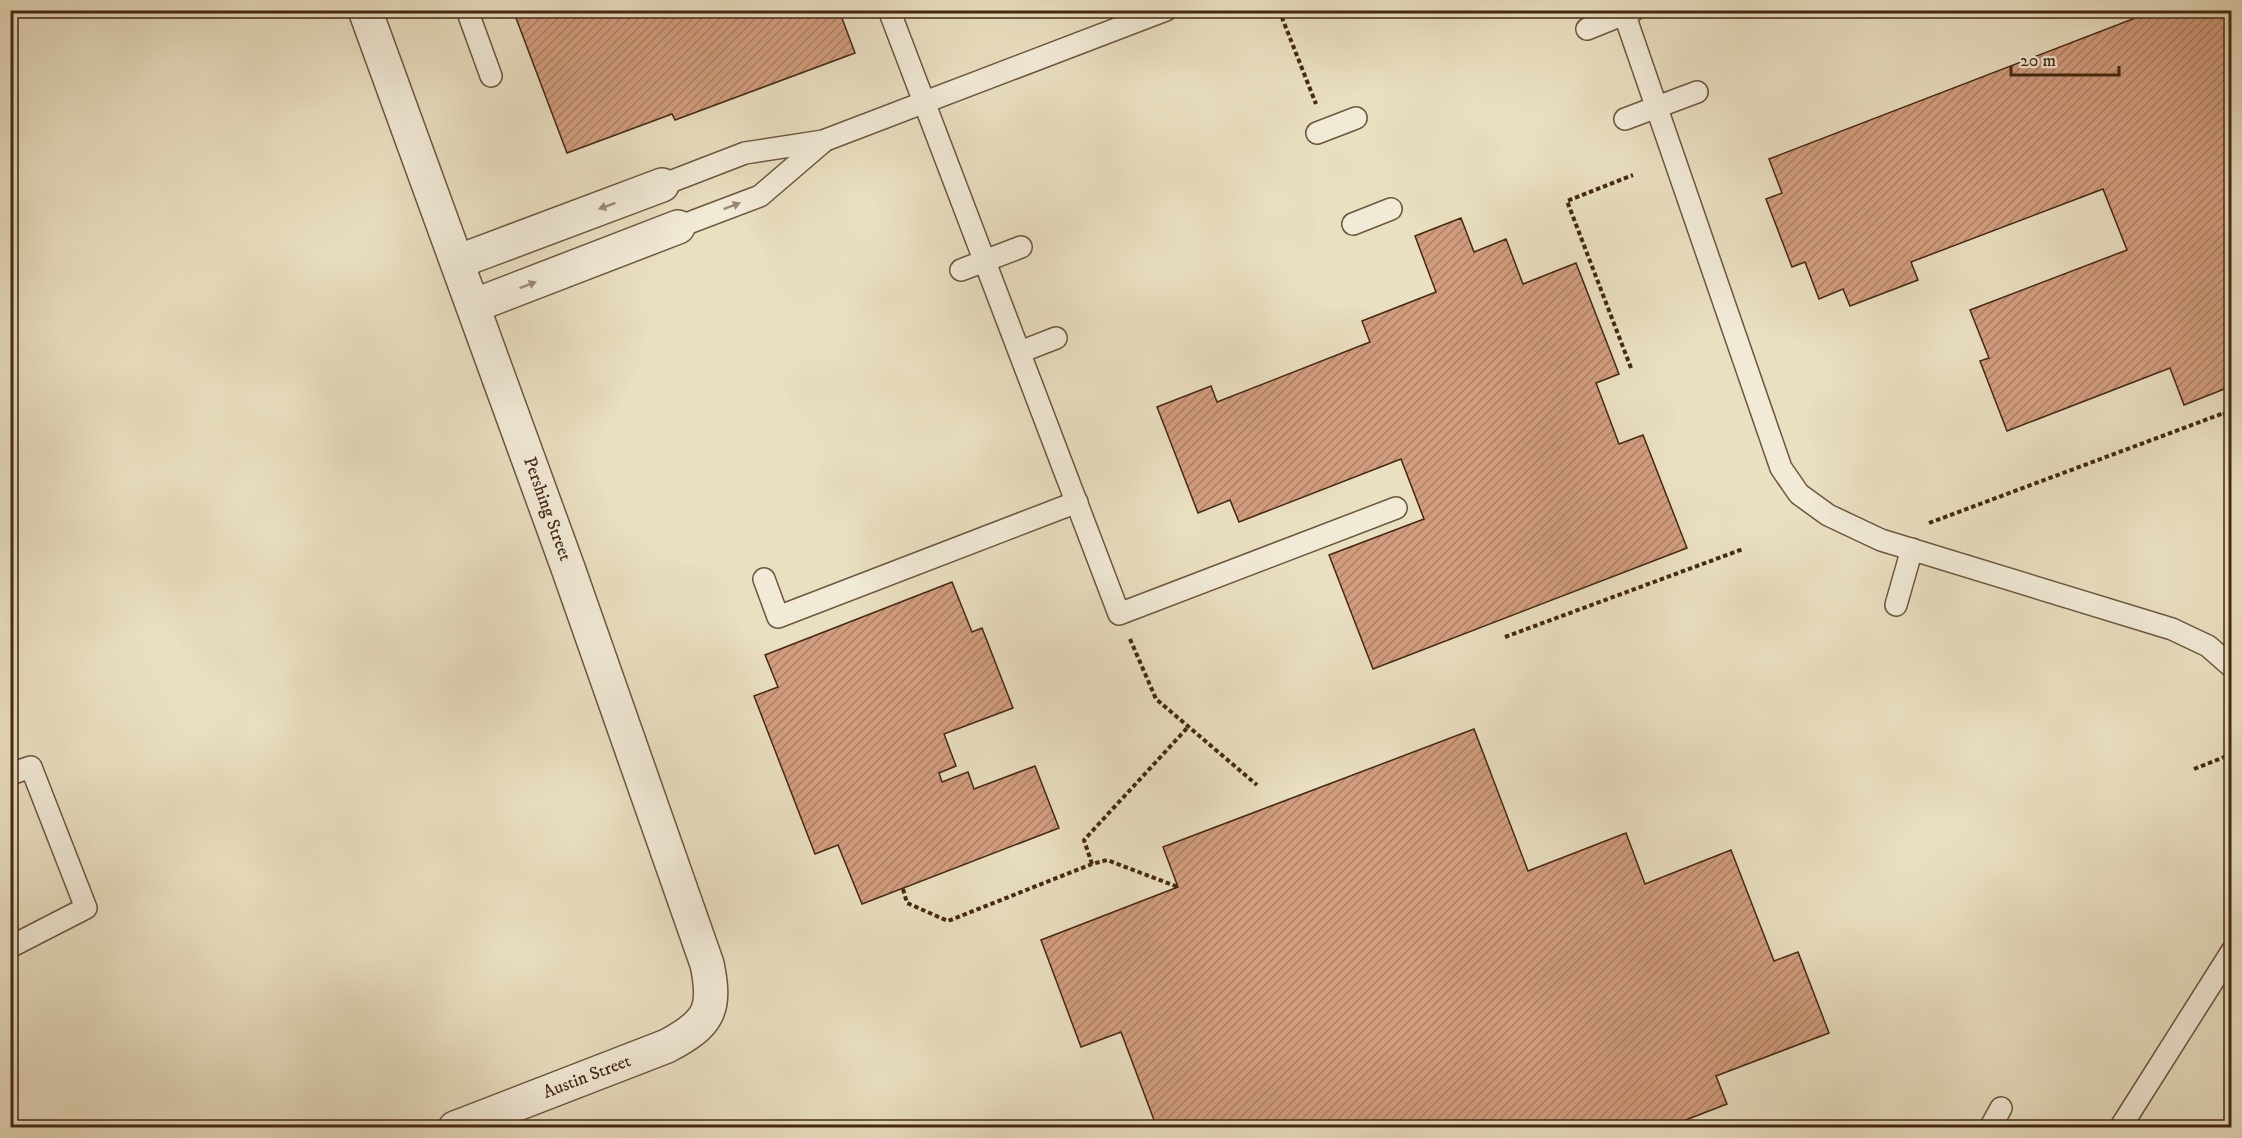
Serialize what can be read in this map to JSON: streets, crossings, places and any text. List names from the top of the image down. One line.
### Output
{"streets":{"street":["Pershing Street","Austin Street"]},"crossings":[["Pershing Street","Austin Street"]],"scale_bar":"20 m"}
